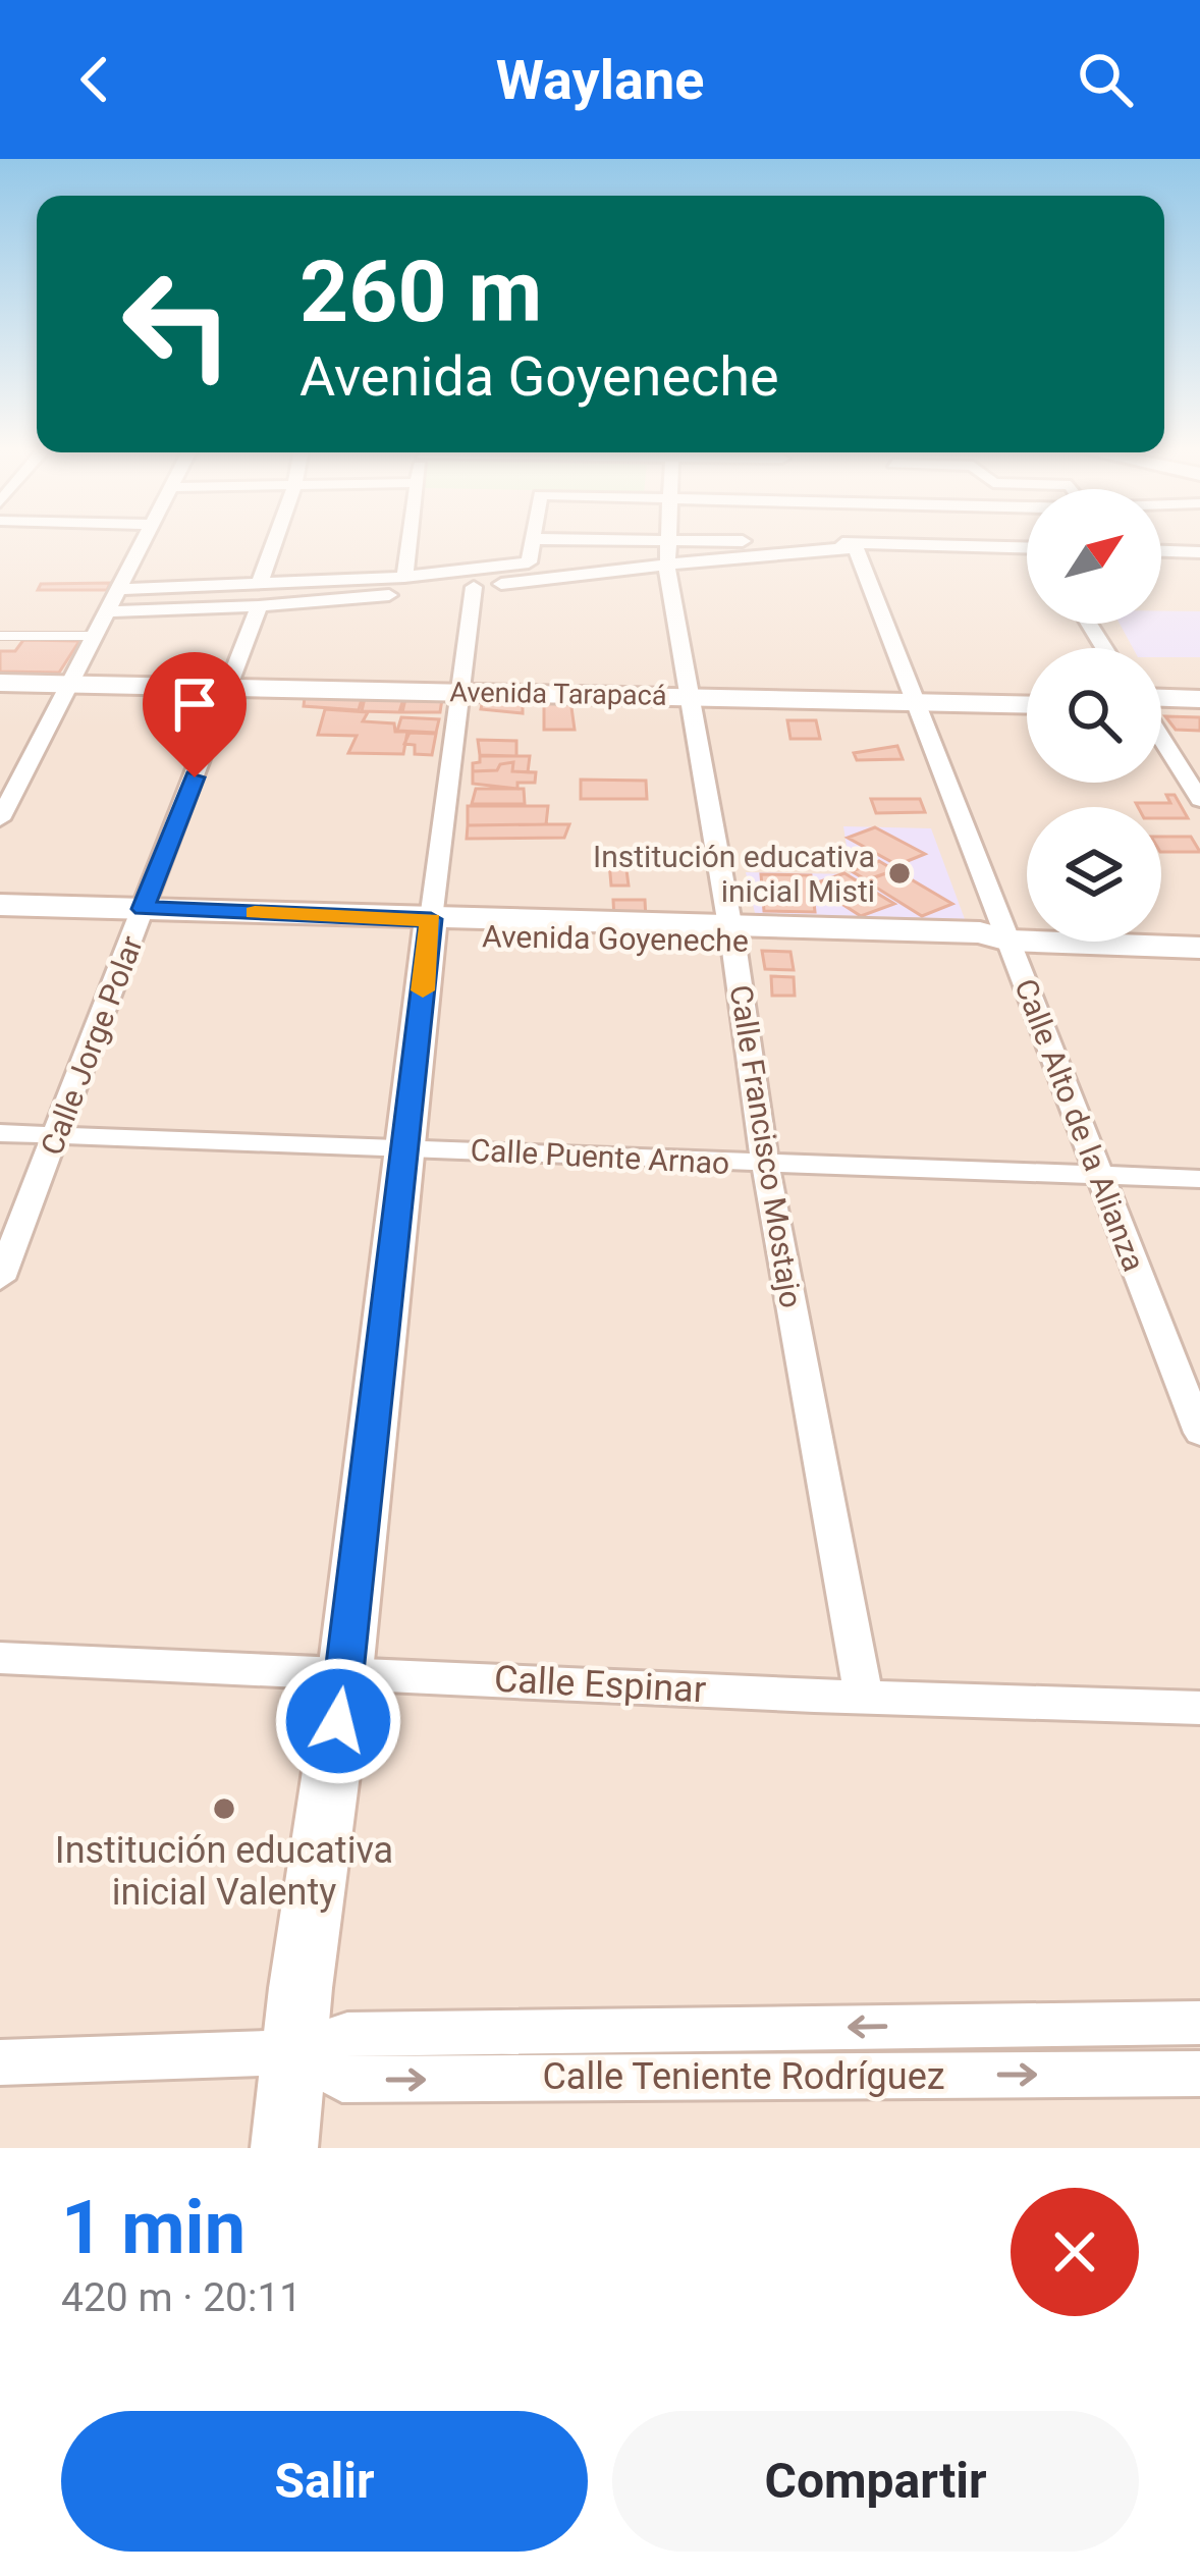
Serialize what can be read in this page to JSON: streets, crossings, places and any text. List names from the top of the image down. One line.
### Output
{"streets":{"street":["Avenida Tarapacá","Avenida Goyeneche","Calle Jorge Polar","Calle Alto de la Alianza","Calle Francisco Mostajo","Calle Puente Arnao","Calle Espinar","Calle Teniente Rodríguez"]},"crossings":[["Avenida Tarapacá","Calle Jorge Polar"],["Avenida Tarapacá","Calle Alto de la Alianza"],["Avenida Tarapacá","Calle Francisco Mostajo"],["Avenida Goyeneche","Calle Jorge Polar"],["Avenida Goyeneche","Calle Alto de la Alianza"],["Avenida Goyeneche","Calle Francisco Mostajo"],["Calle Jorge Polar","Calle Puente Arnao"],["Calle Alto de la Alianza","Calle Puente Arnao"],["Calle Francisco Mostajo","Calle Puente Arnao"],["Calle Francisco Mostajo","Calle Espinar"]],"places":["Institución educativa inicial Misti","Institución educativa inicial Valenty"],"north":"top right","page":{"header":"Waylane","turn":["260 m","Avenida Goyeneche"],"heading":["1 min","420 m · 20:11"],"buttons":["Salir","Compartir"]}}
